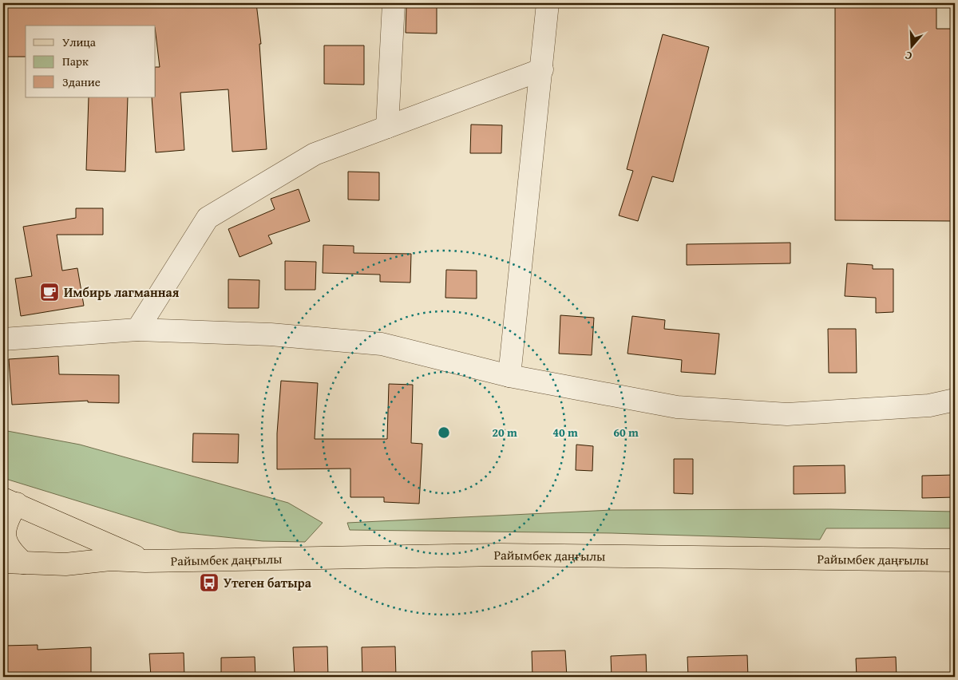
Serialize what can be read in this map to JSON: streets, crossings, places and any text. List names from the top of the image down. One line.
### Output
{"streets":{"main road":["Райымбек даңғылы"]},"places":{"cafe":["Имбирь лагманная"],"bus stop":["Утеген батыра"]},"legend":["Улица","Парк","Здание"],"north":"bottom","rings":["20 m","40 m","60 m"]}
